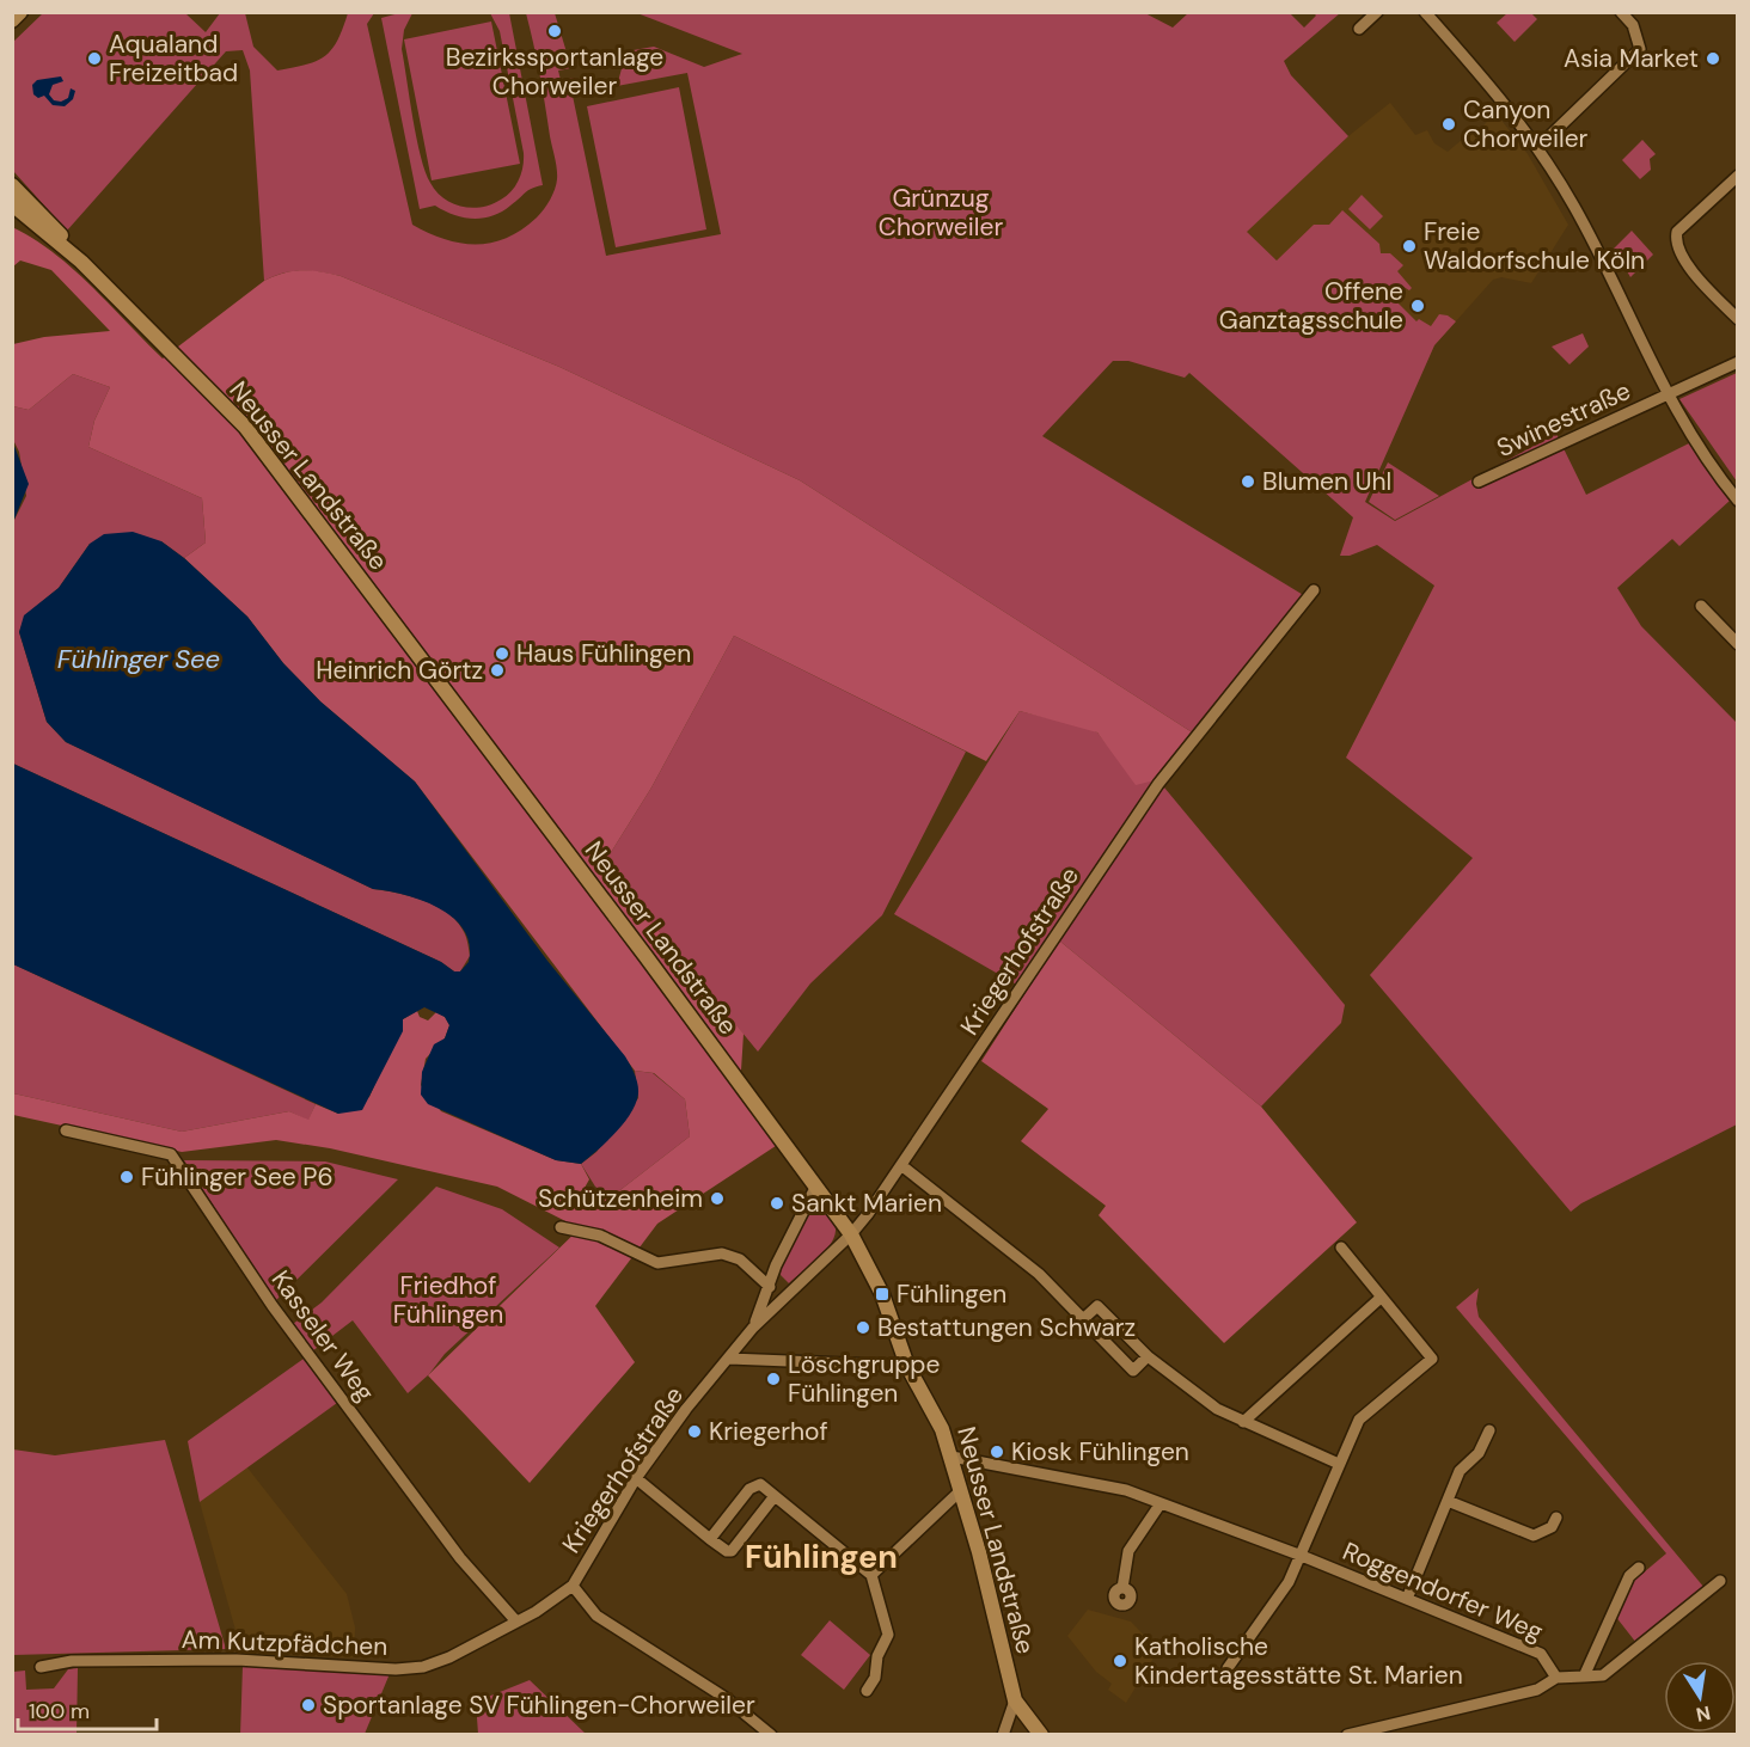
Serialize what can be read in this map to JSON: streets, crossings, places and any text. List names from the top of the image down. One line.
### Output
{"streets":{"main road":["Neusser Landstraße"],"street":["Swinestraße","Kriegerhofstraße","Kasseler Weg","Roggendorfer Weg","Am Kutzpfädchen"]},"crossings":[["Neusser Landstraße","Kriegerhofstraße"],["Neusser Landstraße","Roggendorfer Weg"],["Kriegerhofstraße","Kasseler Weg"],["Kriegerhofstraße","Am Kutzpfädchen"],["Kasseler Weg","Am Kutzpfädchen"]],"districts":["Fühlingen"],"water":["Fühlinger See"],"parks":["Grünzug Chorweiler","Friedhof Fühlingen"],"places":{"other":["Bezirkssportanlage Chorweiler","Aqualand Freizeitbad","Asia Market","Canyon Chorweiler","Freie Waldorfschule Köln","Offene Ganztagsschule","Blumen Uhl","Haus Fühlingen","Heinrich Görtz","Fühlinger See P6","Schützenheim","Sankt Marien","Bestattungen Schwarz","Löschgruppe Fühlingen","Kriegerhof","Kiosk Fühlingen","Katholische Kindertagesstätte St. Marien","Sportanlage SV Fühlingen-Chorweiler"],"transit":["Fühlingen"]},"scale_bar":"100 m","north":"bottom"}
